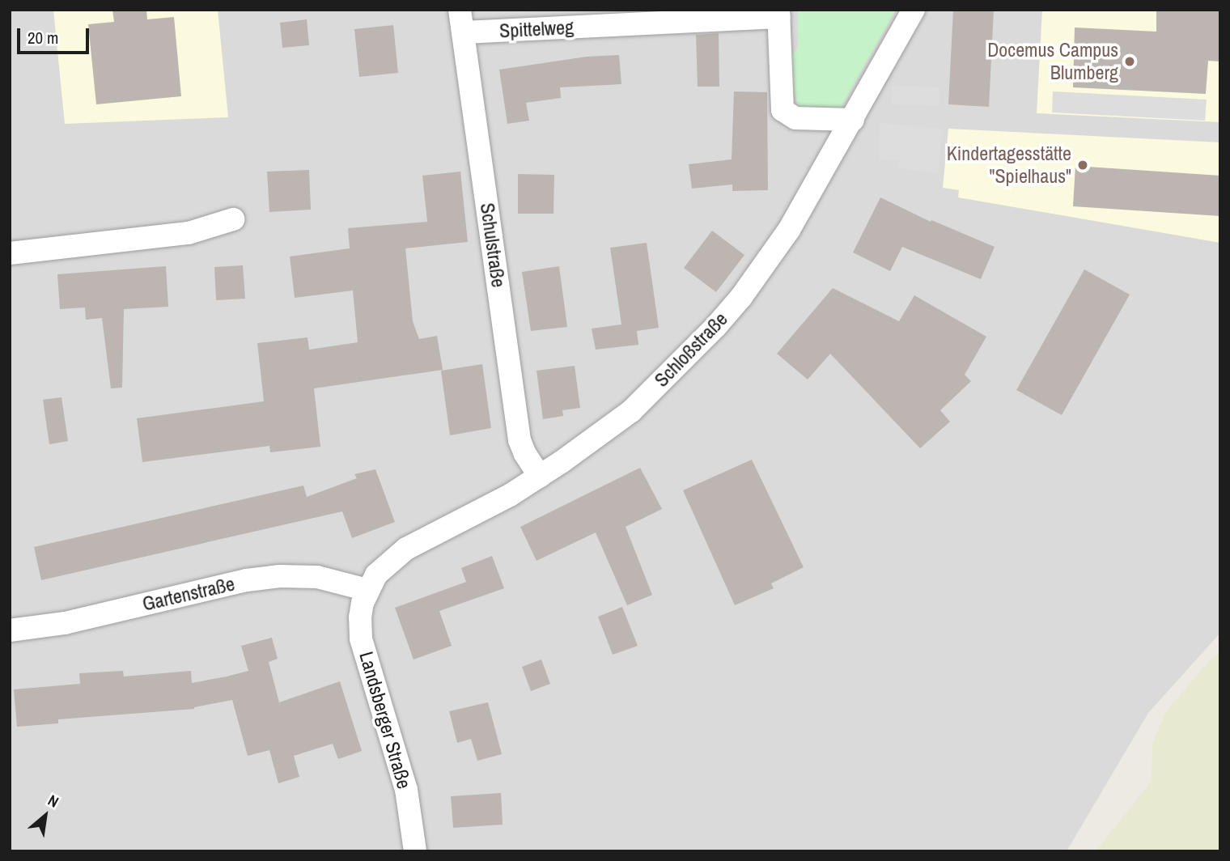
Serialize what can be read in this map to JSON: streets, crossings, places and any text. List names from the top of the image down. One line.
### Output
{"streets":{"street":["Spittelweg","Schulstraße","Schloßstraße","Gartenstraße","Landsberger Straße"]},"crossings":[["Spittelweg","Schulstraße"],["Schulstraße","Schloßstraße"],["Schloßstraße","Gartenstraße"],["Schloßstraße","Landsberger Straße"],["Gartenstraße","Landsberger Straße"]],"places":["Docemus Campus Blumberg","Kindertagesstätte \"Spielhaus\""],"scale_bar":"20 m","north":"top right"}
